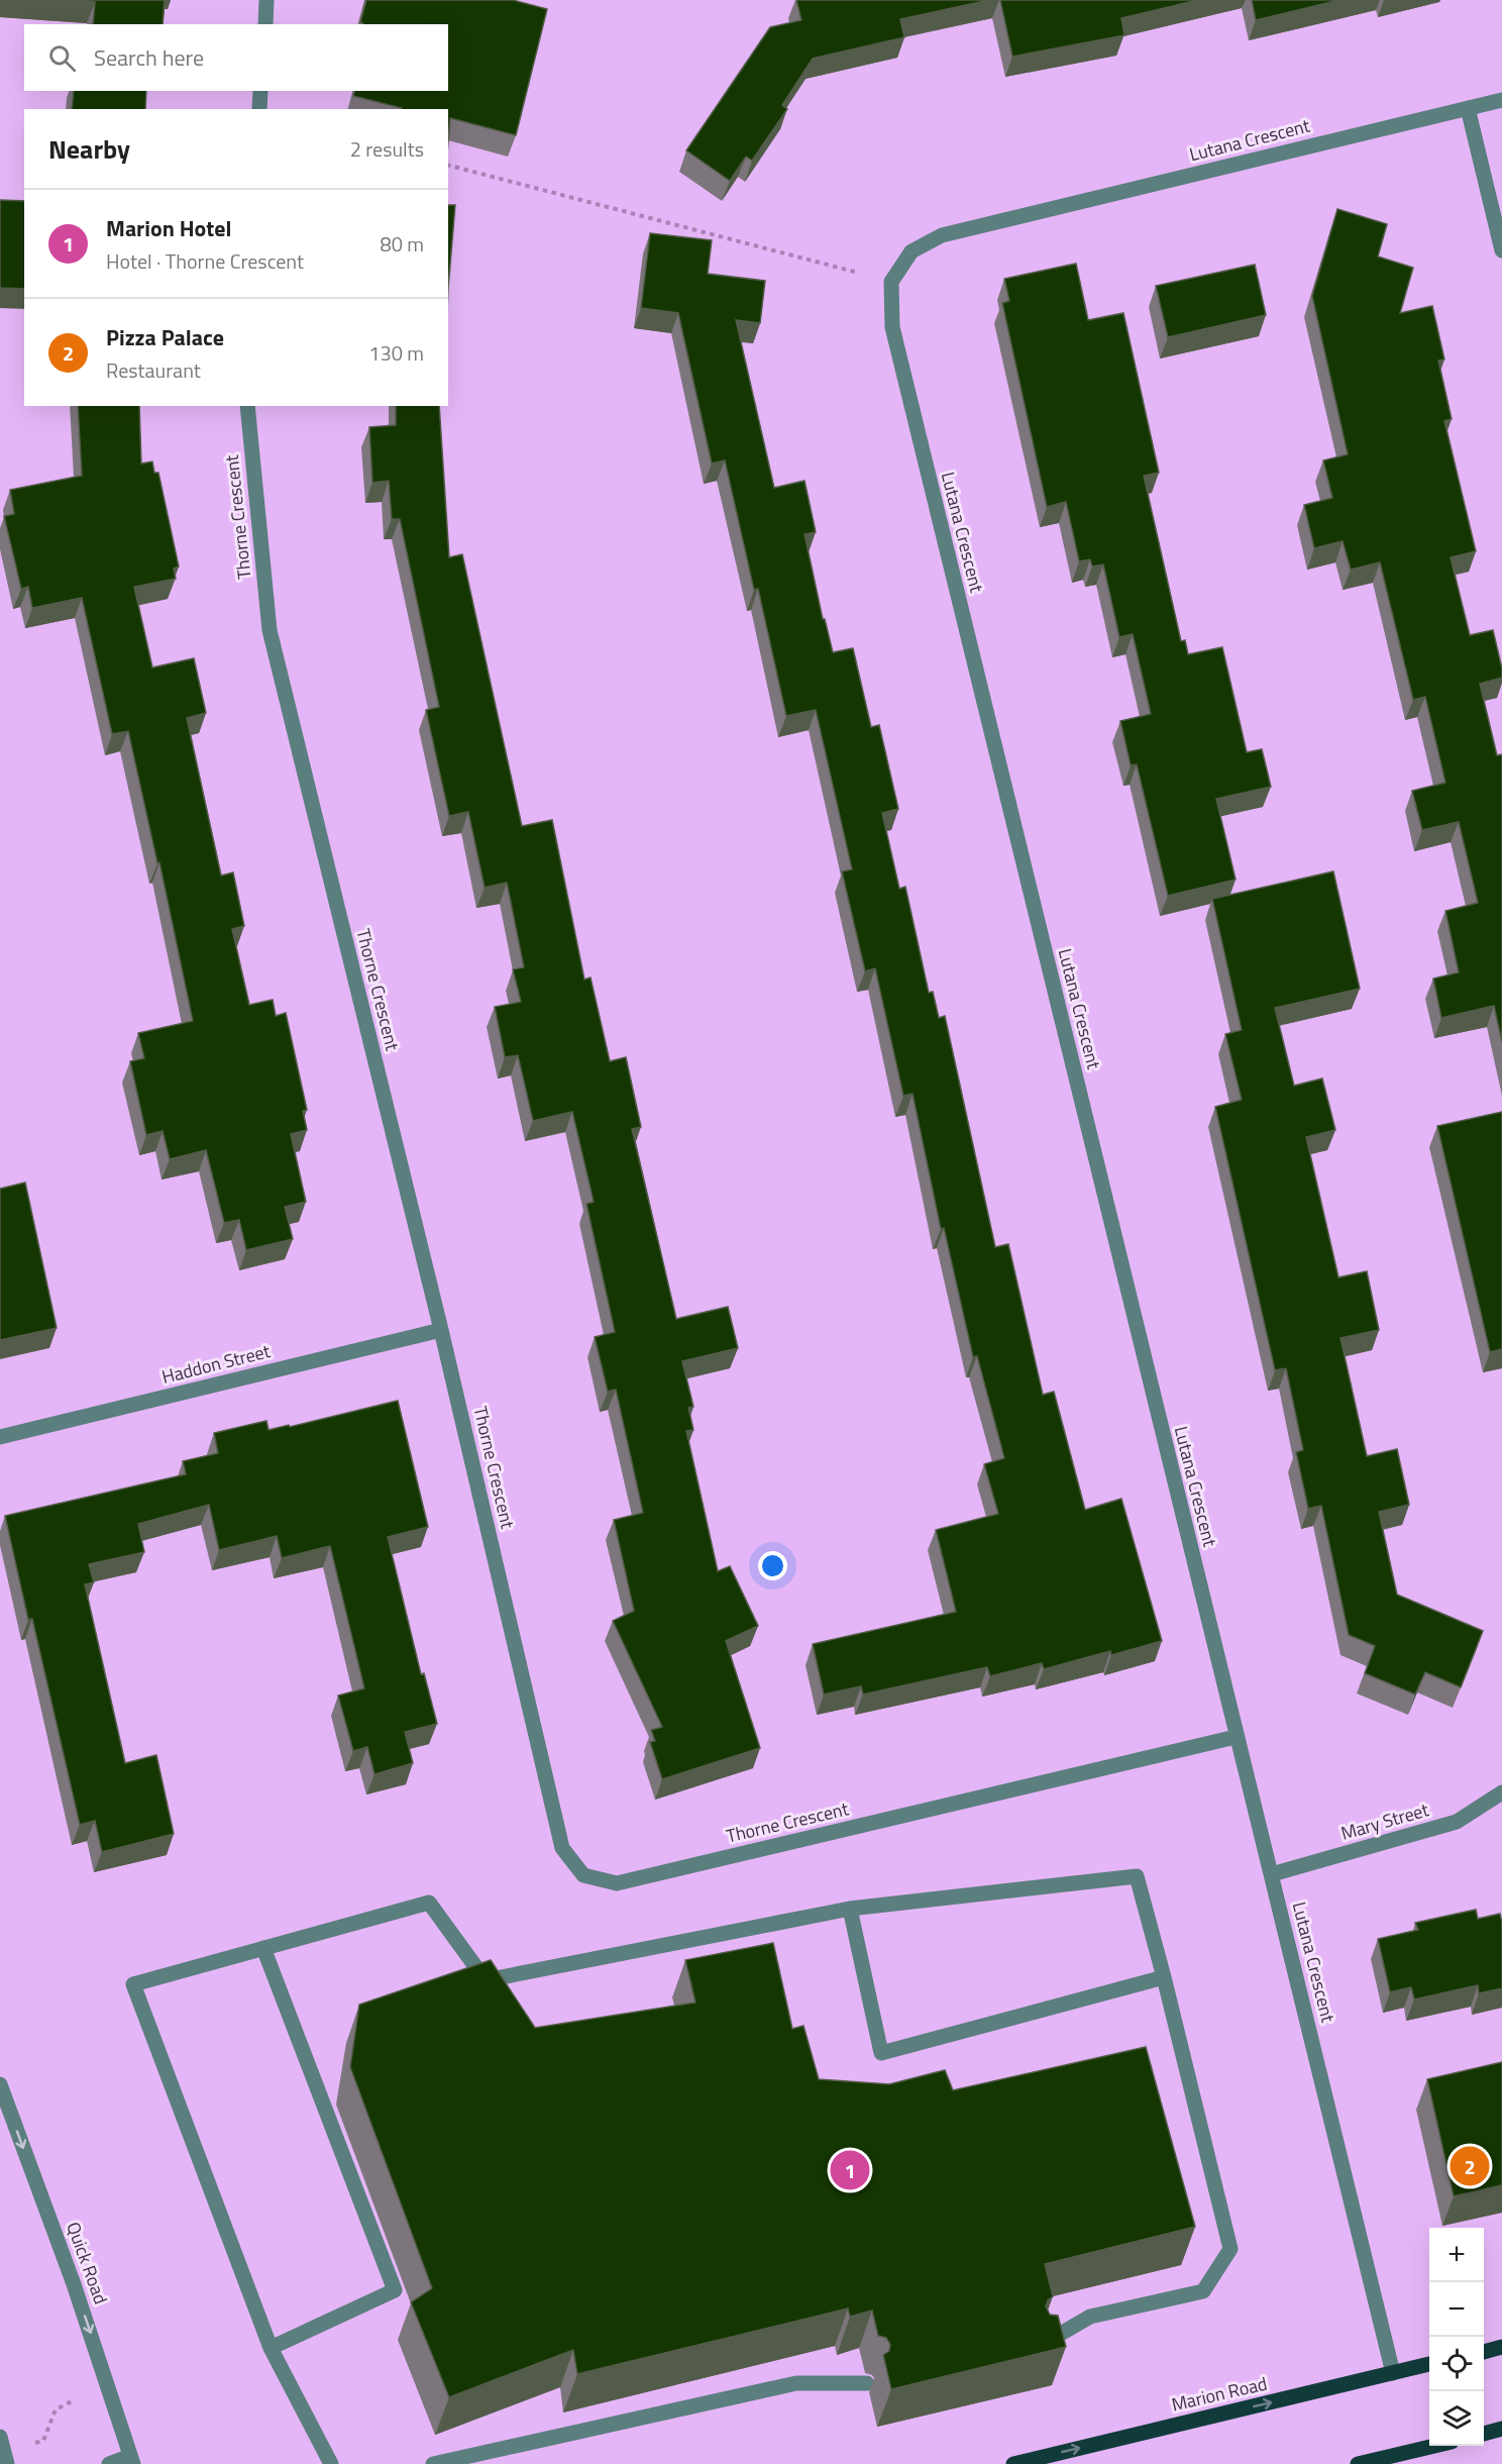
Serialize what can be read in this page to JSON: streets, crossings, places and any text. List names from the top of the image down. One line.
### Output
{"streets":{"main road":["Marion Road"],"street":["Lutana Crescent","Thorne Crescent","Haddon Street","Mary Street","Quick Road"]},"crossings":[["Lutana Crescent","Thorne Crescent"],["Lutana Crescent","Mary Street"],["Lutana Crescent","Marion Road"],["Thorne Crescent","Haddon Street"]],"one_way":["Quick Road","Marion Road"],"page":{"search":"Search here","heading":["Nearby","2 results"],"list":[{"mark":"1","name":"Marion Hotel","note":"Hotel · Thorne Crescent","value":"80 m"},{"mark":"2","name":"Pizza Palace","note":"Restaurant","value":"130 m"}],"pins":["2","1"],"map_buttons":["+","−"]}}
